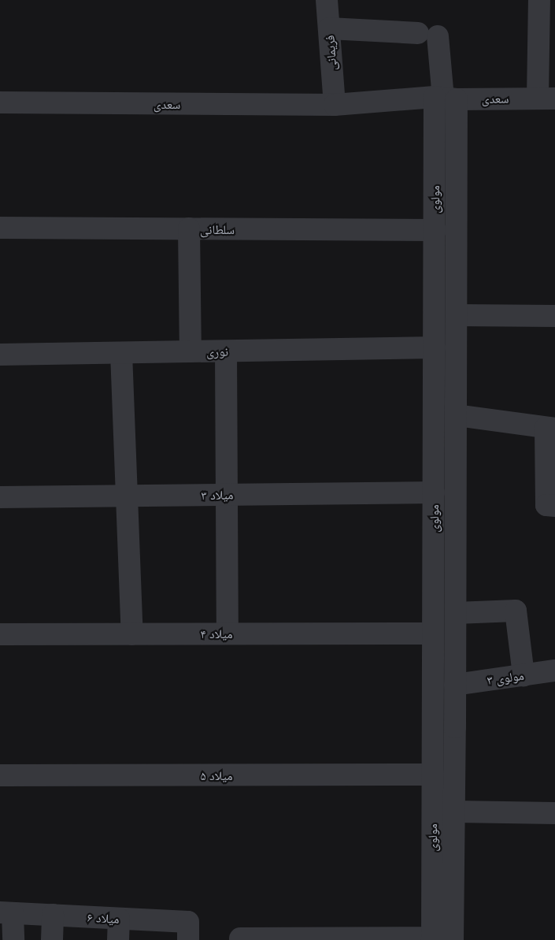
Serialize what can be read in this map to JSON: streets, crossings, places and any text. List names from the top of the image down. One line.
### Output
{"streets":{"street":["فریمانی","سعدی","مولوی","سلطانی","نوری","میلاد ۳","میلاد ۴","مولوی ۳","میلاد ۵","میلاد ۶"]},"crossings":[["فریمانی","سعدی"],["سعدی","مولوی"],["مولوی","سلطانی"],["مولوی","نوری"],["مولوی","میلاد ۳"],["مولوی","میلاد ۴"],["مولوی","مولوی ۳"],["مولوی","میلاد ۵"]]}
